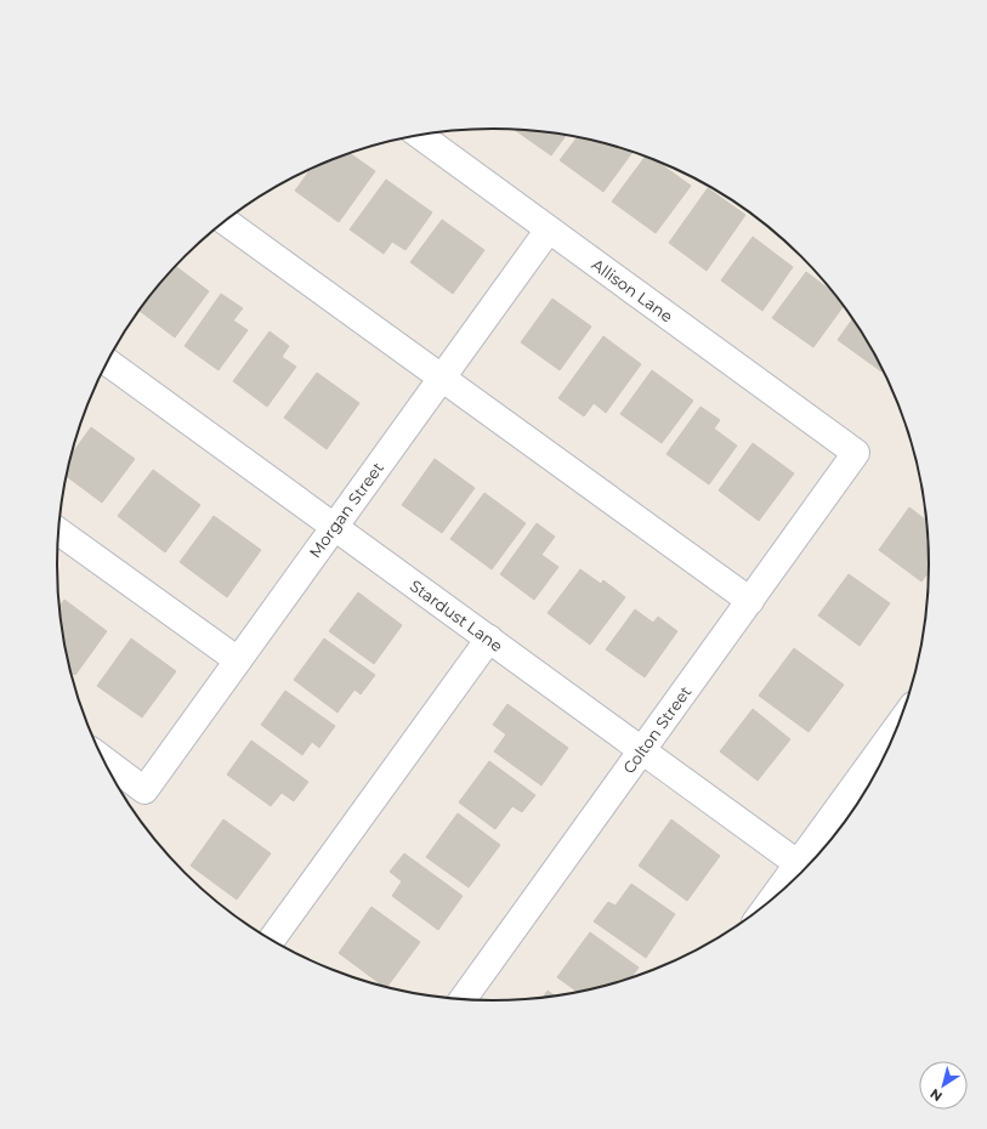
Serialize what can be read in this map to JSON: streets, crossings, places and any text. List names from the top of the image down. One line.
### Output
{"streets":{"street":["Allison Lane","Morgan Street","Stardust Lane","Colton Street"]},"crossings":[["Allison Lane","Morgan Street"],["Allison Lane","Colton Street"],["Morgan Street","Stardust Lane"],["Stardust Lane","Colton Street"]],"north":"bottom left"}
